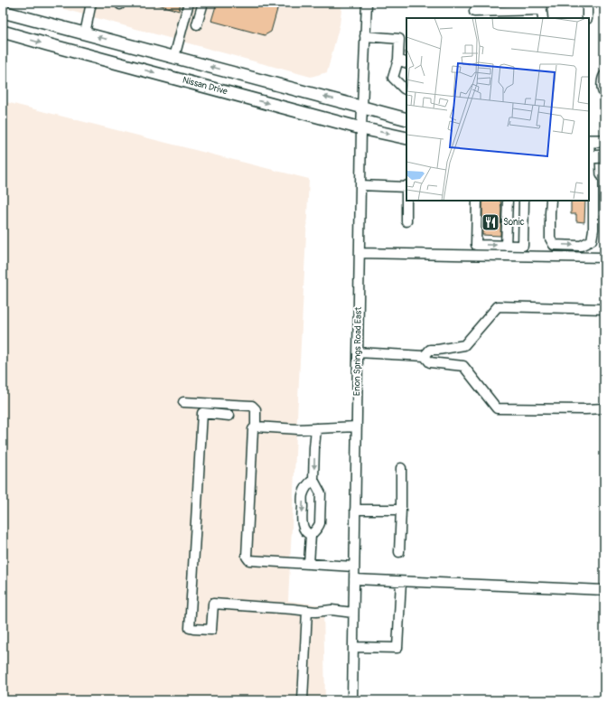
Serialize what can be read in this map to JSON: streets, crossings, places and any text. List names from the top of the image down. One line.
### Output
{"streets":{"main road":["Nissan Drive"],"street":["Enon Springs Road East"]},"crossings":[["Nissan Drive","Enon Springs Road East"]],"places":{"restaurant":["Sonic"]}}
